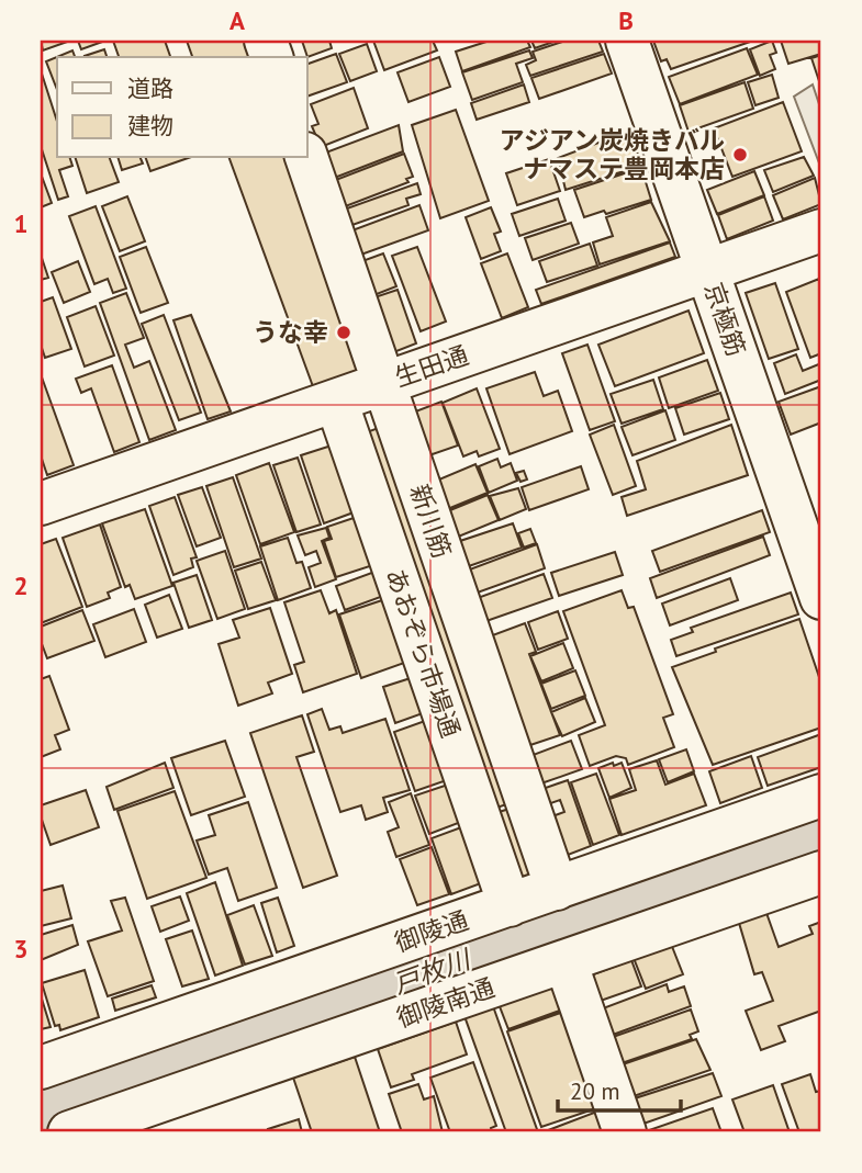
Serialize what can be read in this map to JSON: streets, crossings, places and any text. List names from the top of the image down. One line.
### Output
{"streets":{"street":["京極筋","生田通","新川筋","あおぞら市場通","御陵通","御陵南通"]},"crossings":[["京極筋","生田通"],["生田通","新川筋"],["生田通","あおぞら市場通"],["新川筋","御陵通"],["あおぞら市場通","御陵通"]],"water":["戸枚川"],"places":["アジアン炭焼きバル ナマステ豊岡本店","うな幸"],"legend":["道路","建物"],"scale_bar":"20 m","grid":{"columns":["A","B"],"rows":["1","2","3"]}}
